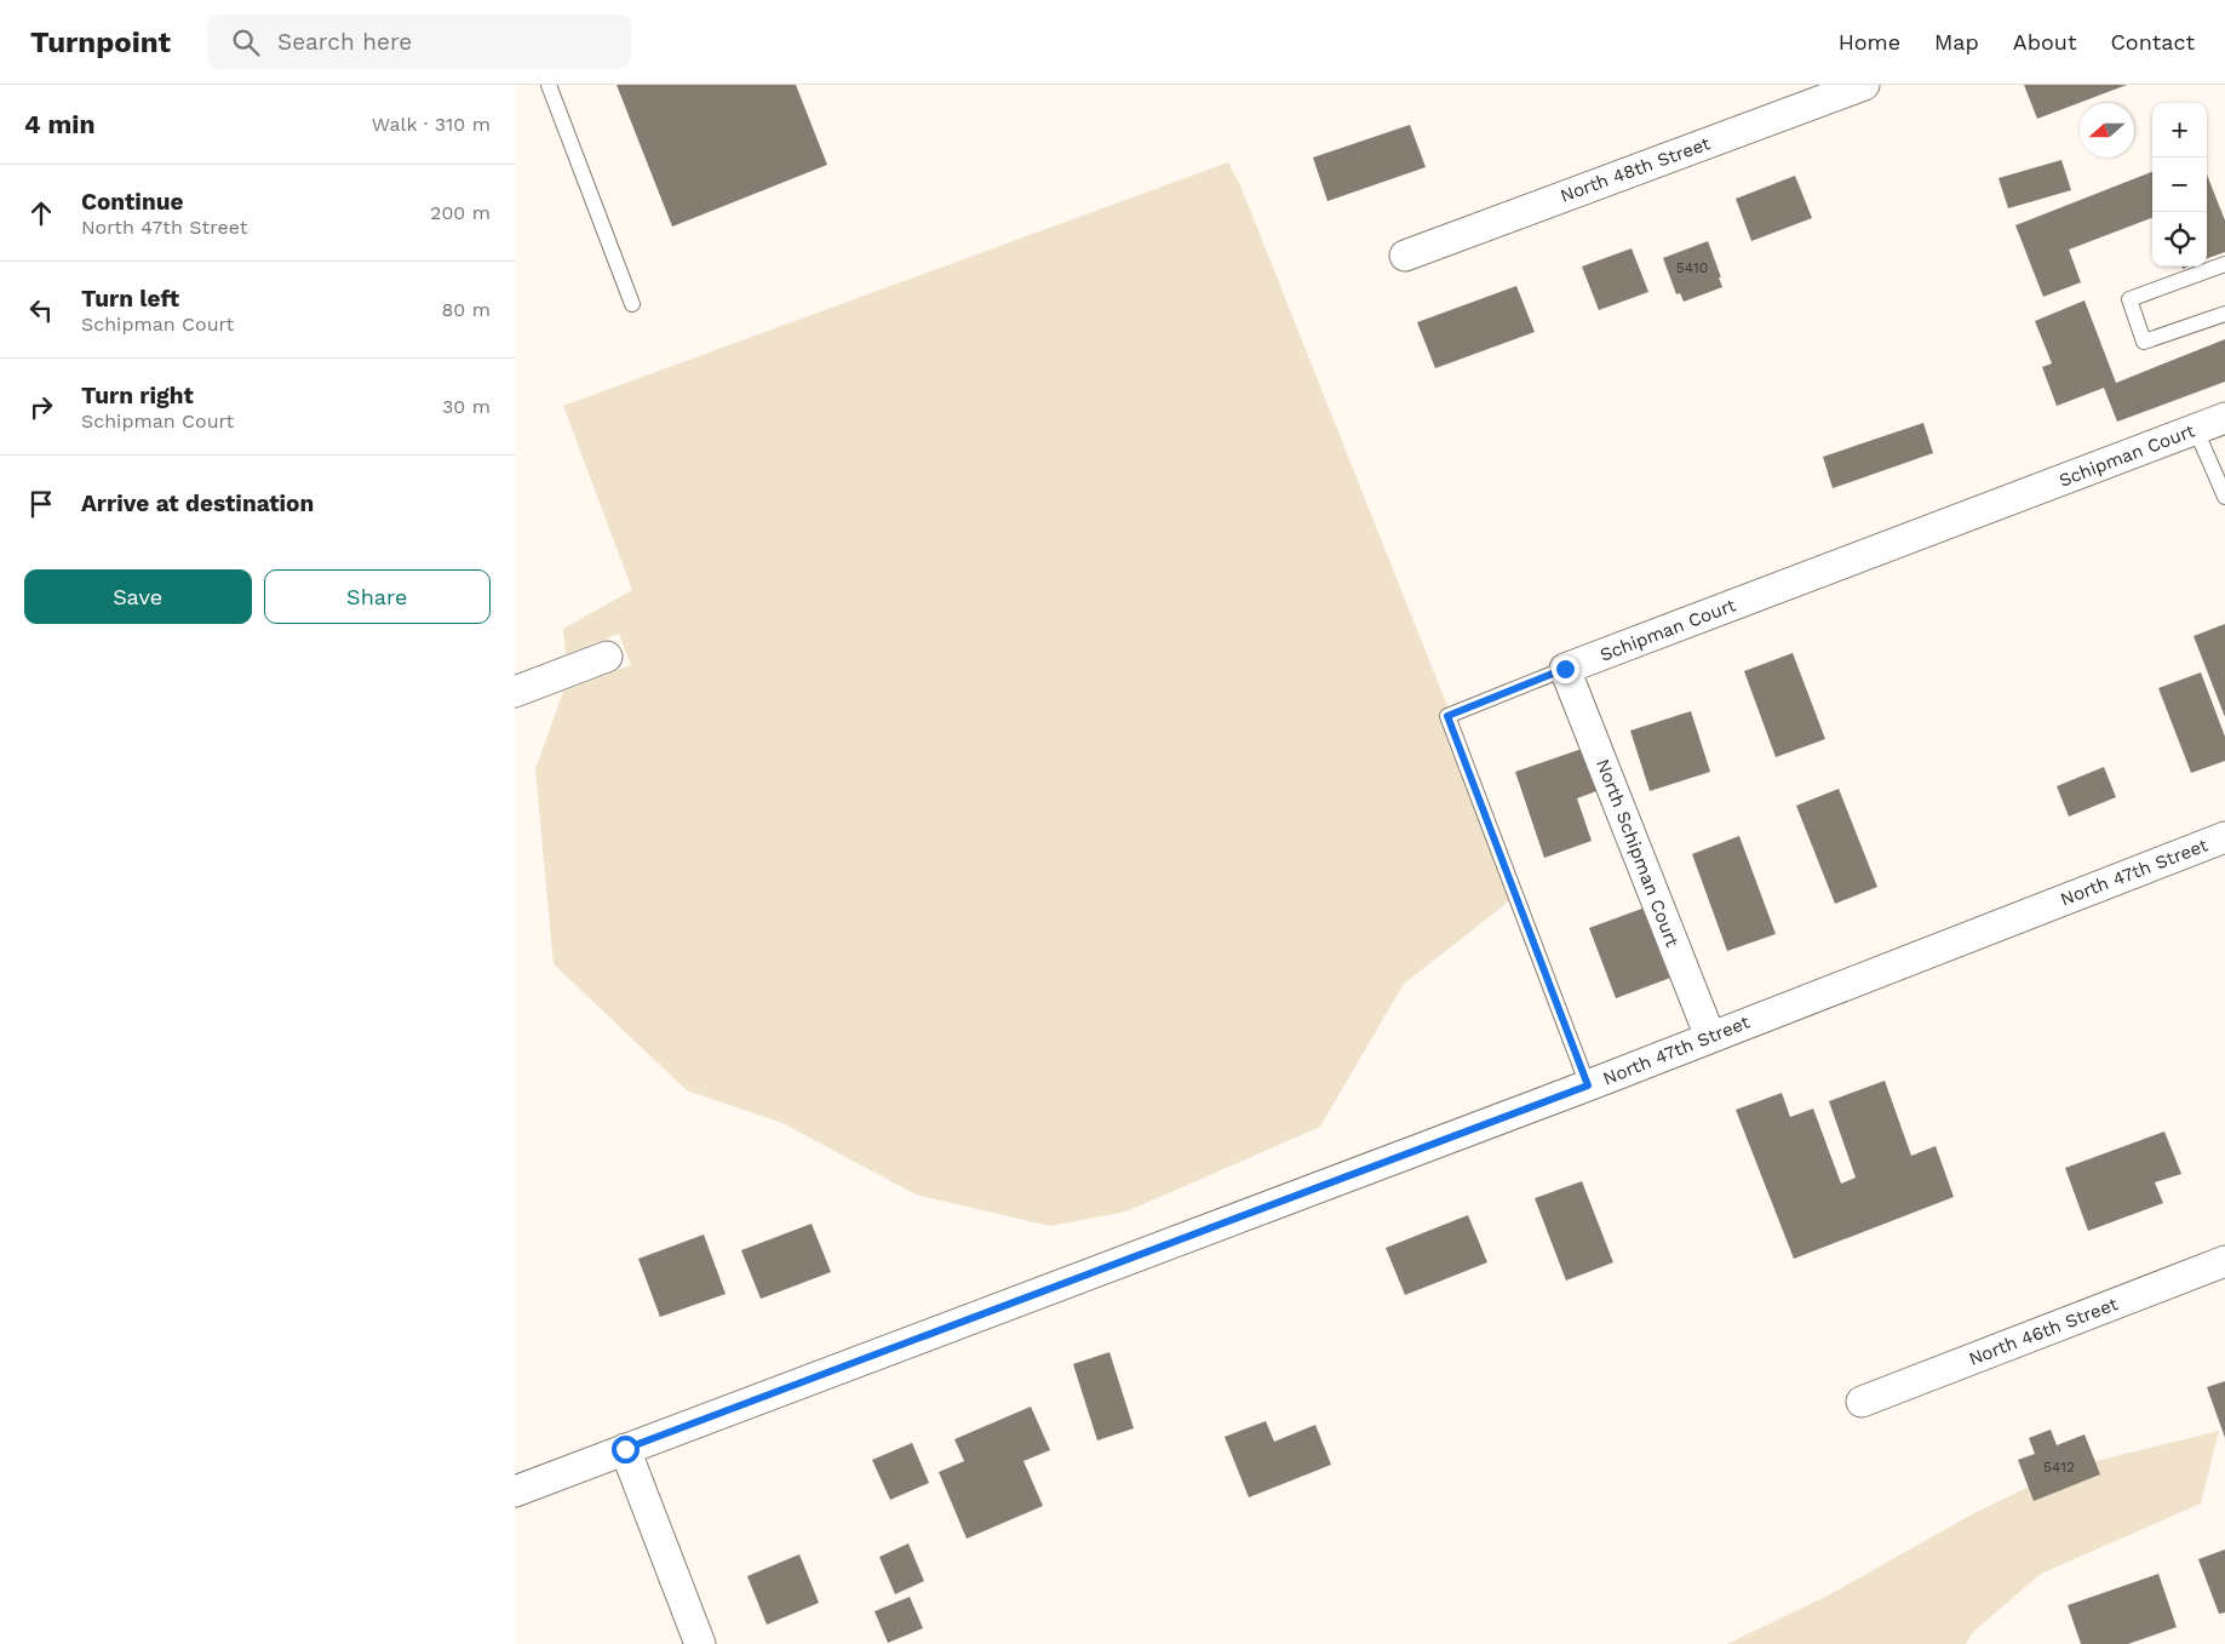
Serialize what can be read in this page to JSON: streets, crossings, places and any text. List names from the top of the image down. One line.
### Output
{"streets":{"street":["North 48th Street","Schipman Court","North Schipman Court","North 47th Street","North 46th Street"]},"crossings":[["Schipman Court","North Schipman Court"],["Schipman Court","North 47th Street"],["North Schipman Court","North 47th Street"]],"house_numbers":["5410","5412"],"north":"left","page":{"header":"Turnpoint","search":"Search here","nav":["Home","Map","About","Contact"],"heading":["4 min","Walk · 310 m"],"map_buttons":["+","−"],"list":[["Continue","North 47th Street","200 m"],["Turn left","Schipman Court","80 m"],["Turn right","Schipman Court","30 m"],"Arrive at destination"],"buttons":["Save","Share"]}}
